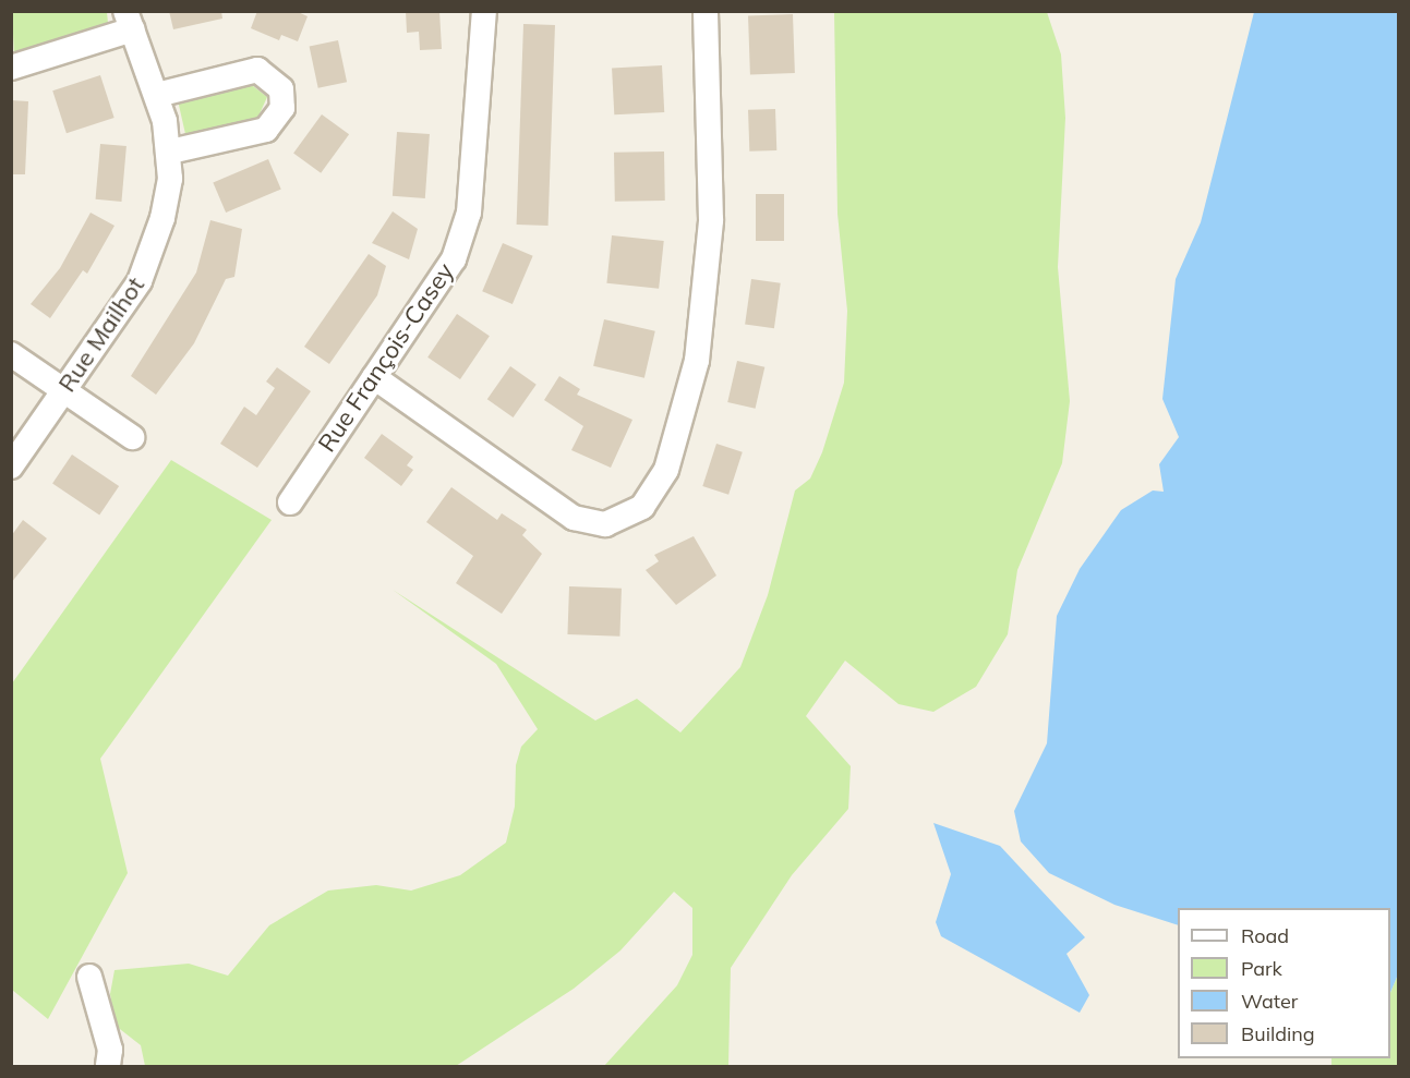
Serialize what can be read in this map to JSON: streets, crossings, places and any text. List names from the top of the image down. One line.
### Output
{"streets":{"street":["Rue Mailhot","Rue François-Casey"]},"legend":["Road","Park","Water","Building"]}
